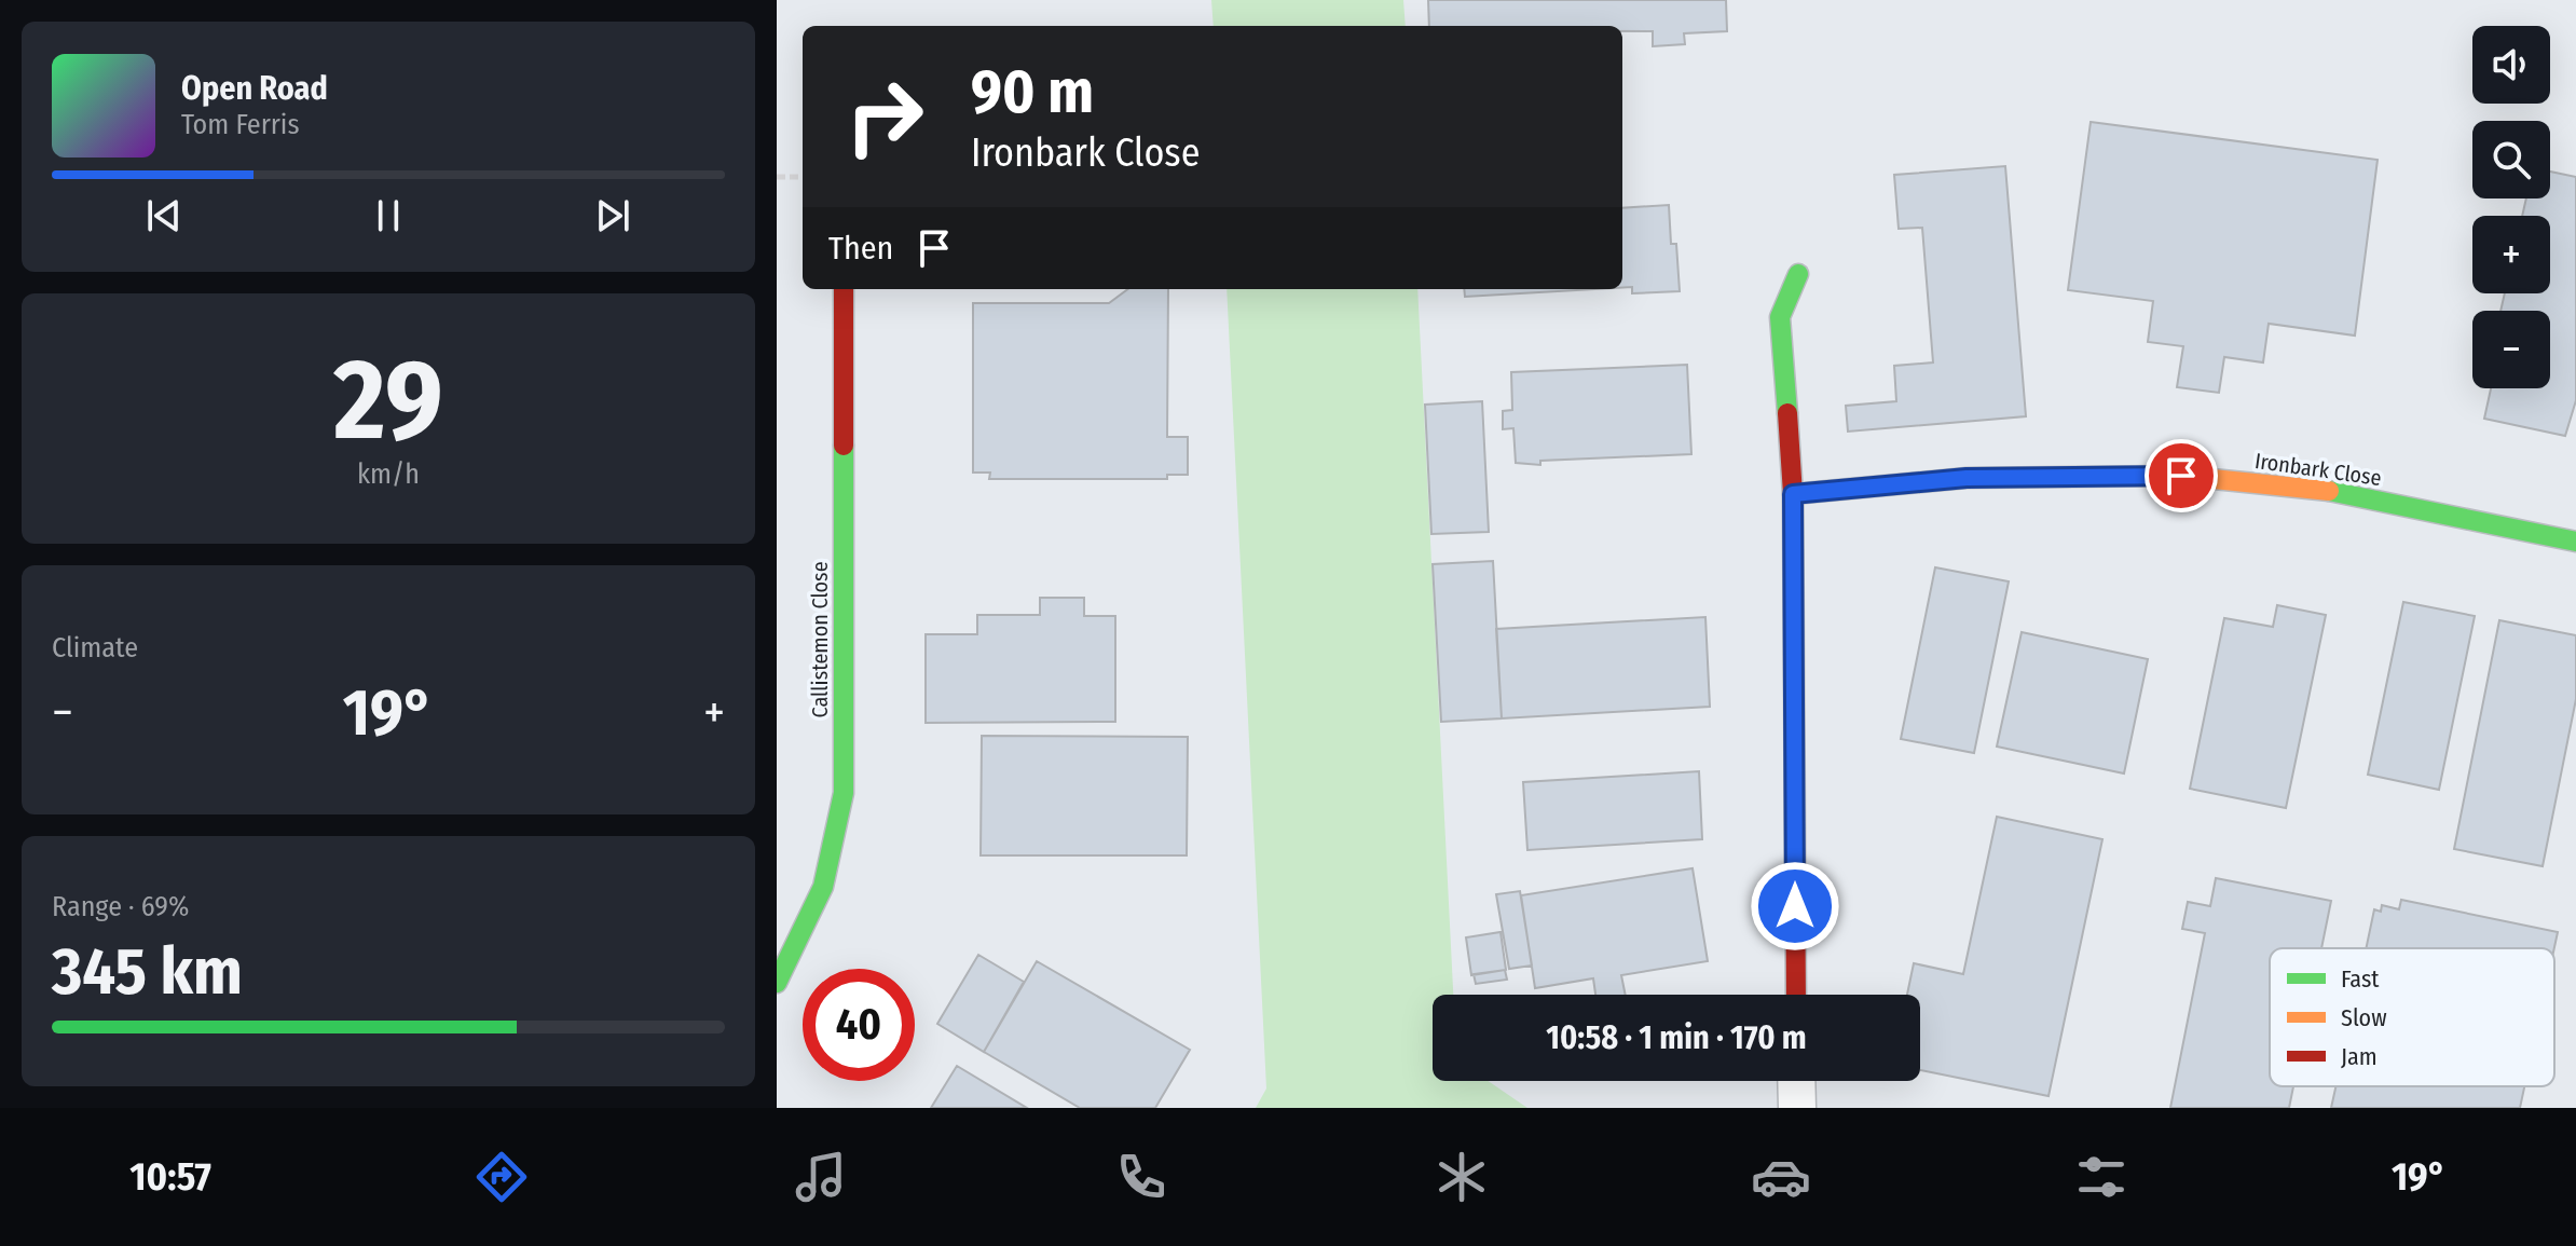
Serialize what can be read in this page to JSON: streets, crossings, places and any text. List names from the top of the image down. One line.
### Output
{"streets":{"street":["Ironbark Close","Callistemon Close"]},"legend":["Fast","Slow","Jam"],"page":{"map_buttons":["+","−"],"turn":["90 m","Ironbark Close"],"song":["Open Road","Tom Ferris"],"then":"Then","tile":[["29","km/h"],"Climate",["Range · 69%","345 km"]],"heat":["−","19°","+"],"limit":"40","trip":"10:58 · 1 min · 170 m","tabs":["10:57","19°"]}}
